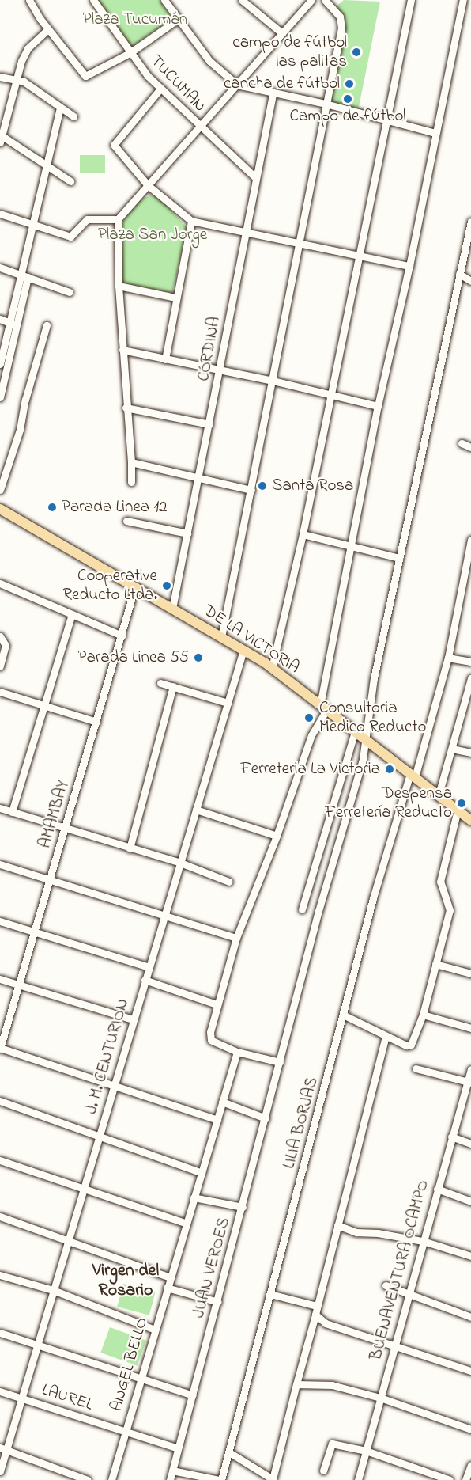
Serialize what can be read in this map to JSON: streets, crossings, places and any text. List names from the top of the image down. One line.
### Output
{"streets":{"main road":["DE LA VICTORIA"],"street":["TUCUMAN","CÓRDINA","AMAMBAY","J. M. CENTURION","LILIA BORJAS","JUAN VEROES","BUENAVENTURA OCAMPO","ANGEL BELLO","LAUREL"]},"crossings":[["TUCUMAN","CÓRDINA"],["CÓRDINA","DE LA VICTORIA"],["DE LA VICTORIA","AMAMBAY"],["DE LA VICTORIA","J. M. CENTURION"],["DE LA VICTORIA","LILIA BORJAS"],["DE LA VICTORIA","JUAN VEROES"],["J. M. CENTURION","LAUREL"],["JUAN VEROES","LAUREL"],["ANGEL BELLO","LAUREL"]],"districts":["Virgen del Rosario"],"parks":["Plaza Tucumán","Plaza San Jorge"],"places":["campo de fútbol las palitas","cancha de fútbol","Campo de fútbol","Santa Rosa","Parada Linea 12","Cooperative Reducto Ltda.","Parada Linea 55","Consultoria Medico Reducto","Ferreteria La Victoria","Despensa Ferretería Reducto"]}
